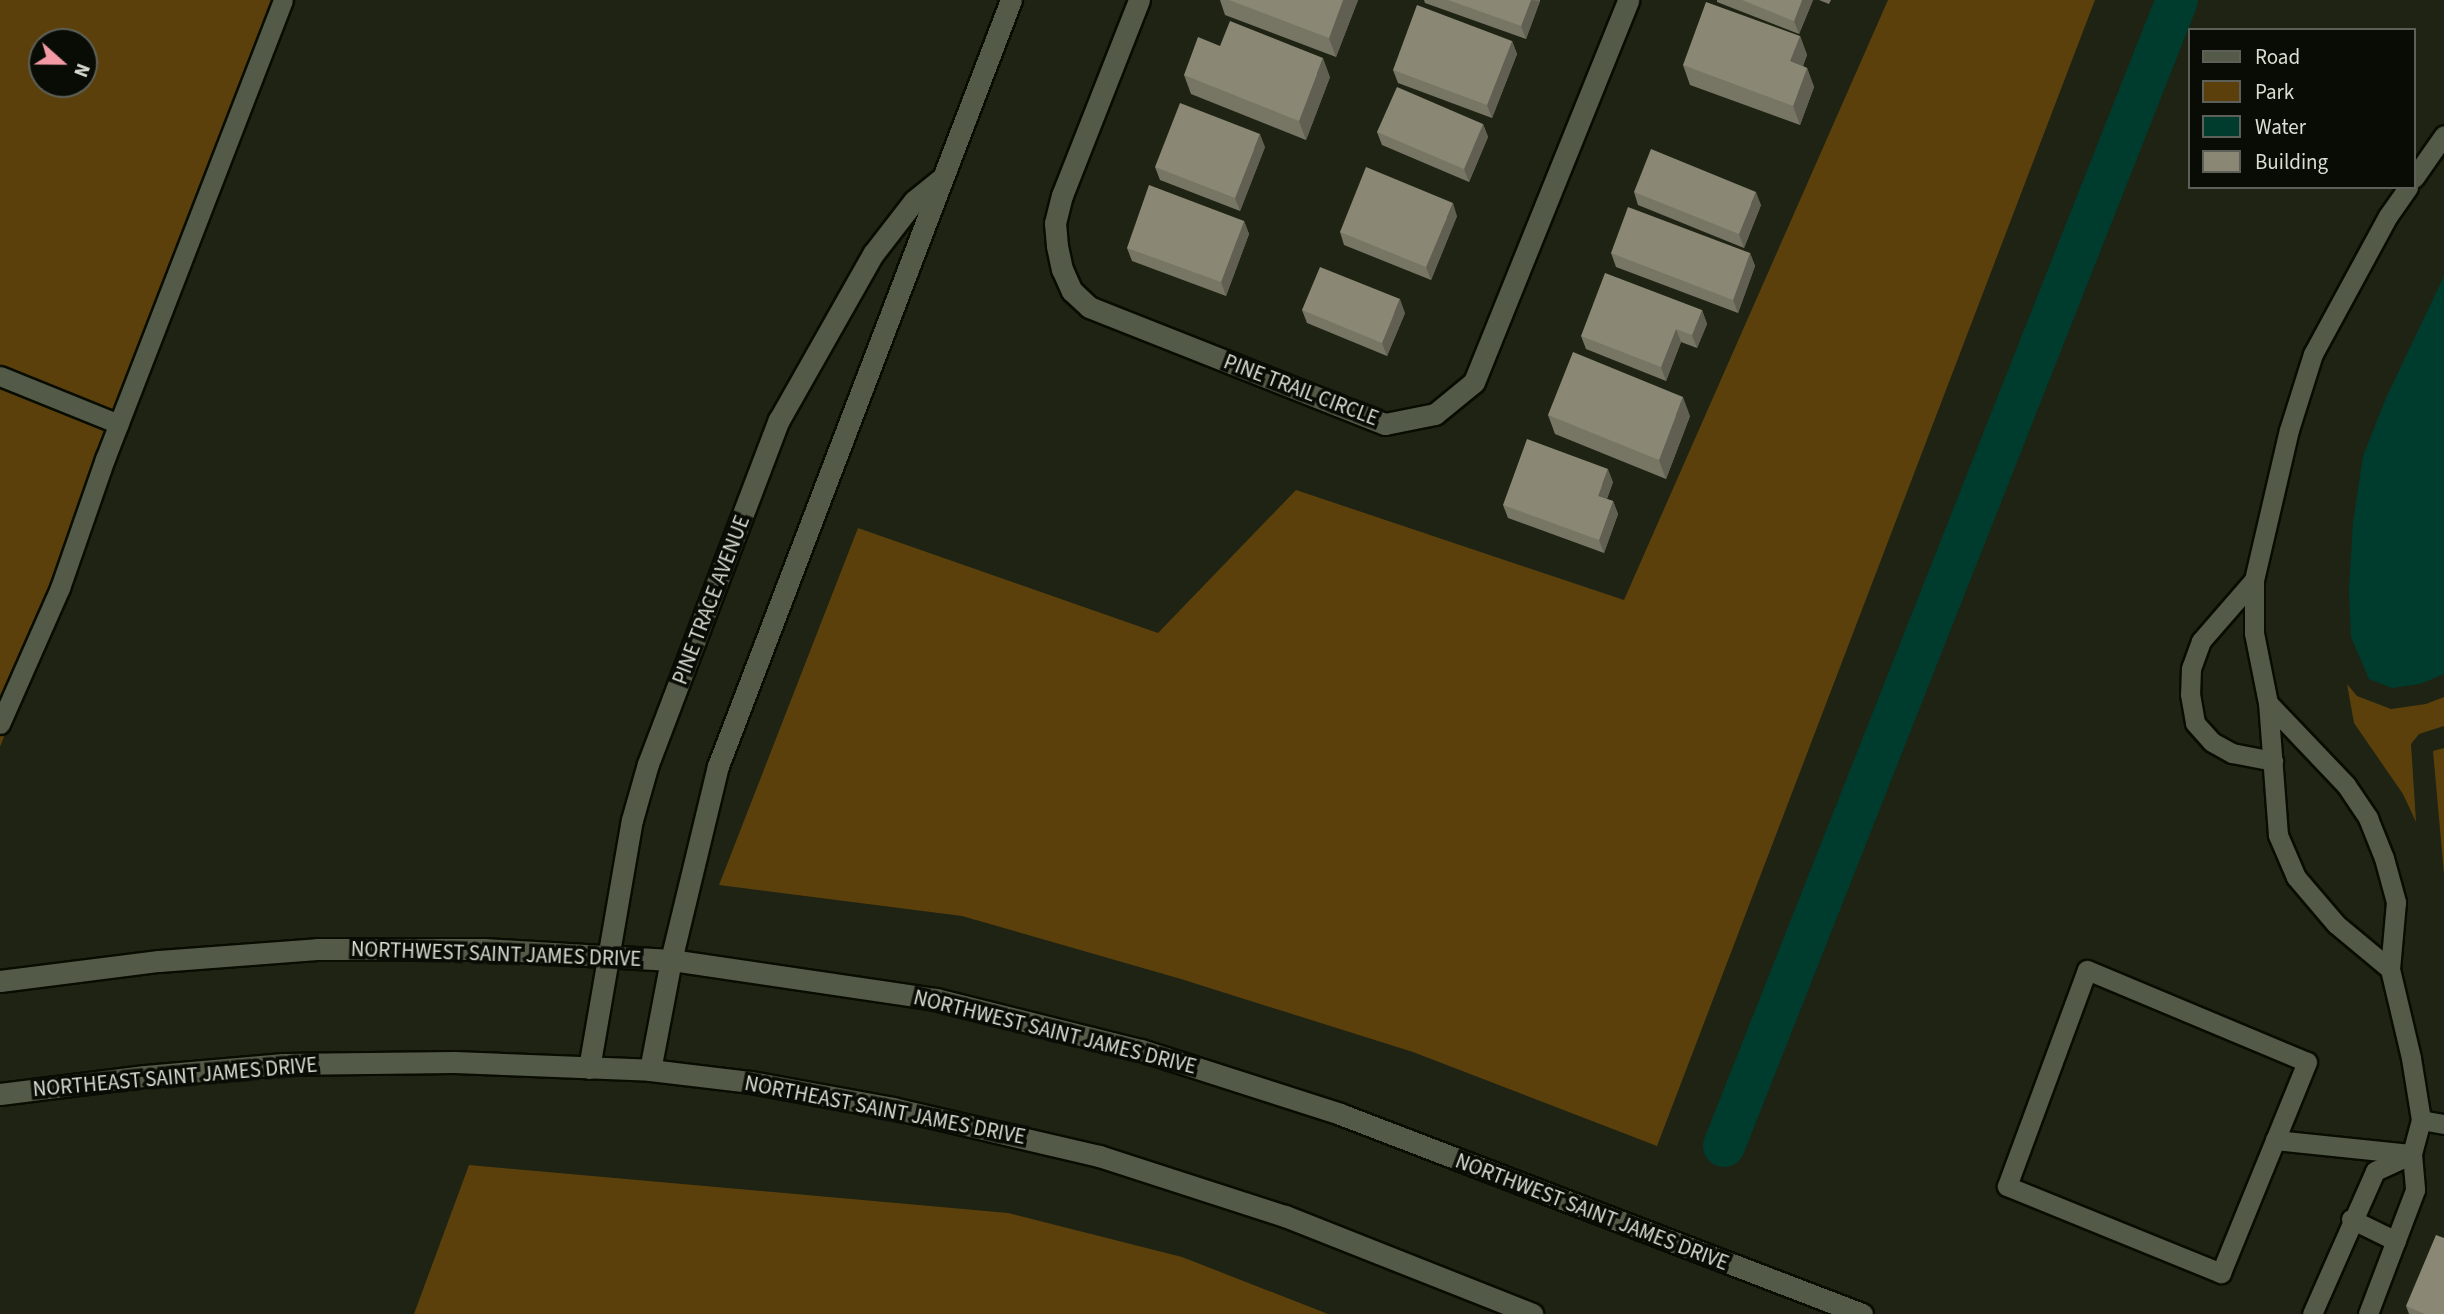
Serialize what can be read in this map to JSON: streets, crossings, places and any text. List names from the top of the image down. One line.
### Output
{"streets":{"main road":["PINE TRAIL CIRCLE","PINE TRACE AVENUE","NORTHWEST SAINT JAMES DRIVE","NORTHEAST SAINT JAMES DRIVE"]},"crossings":[["PINE TRACE AVENUE","NORTHWEST SAINT JAMES DRIVE"],["PINE TRACE AVENUE","NORTHEAST SAINT JAMES DRIVE"]],"legend":["Road","Park","Water","Building"],"north":"right"}
